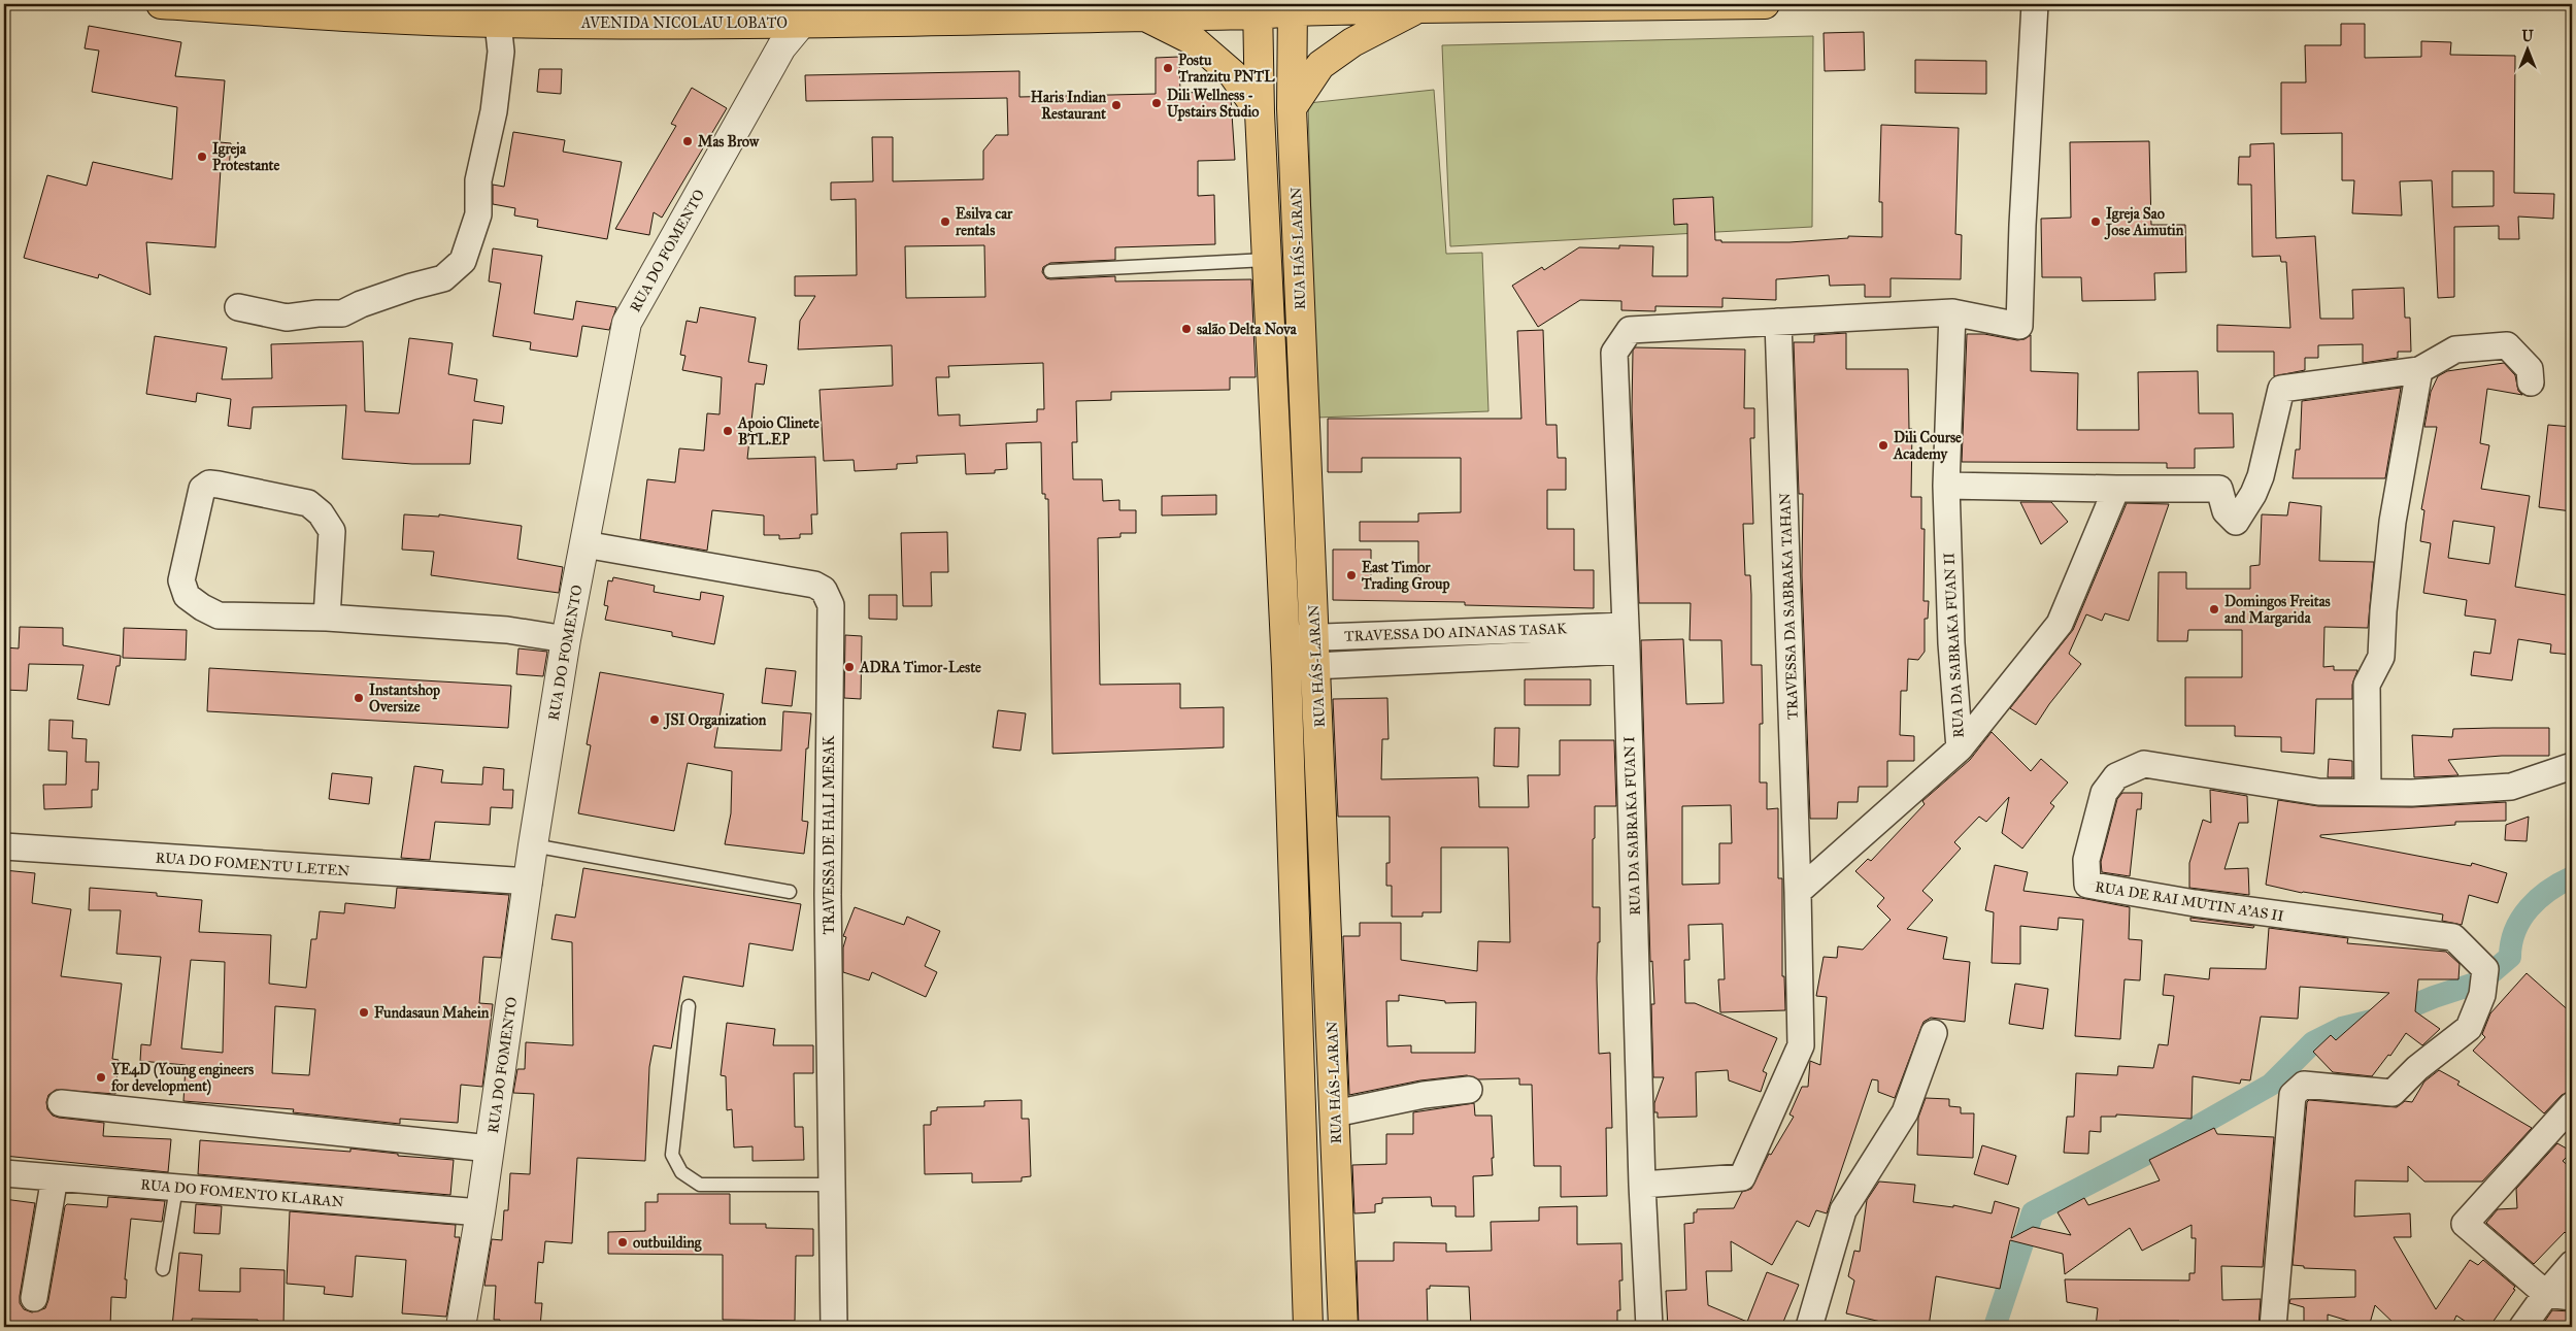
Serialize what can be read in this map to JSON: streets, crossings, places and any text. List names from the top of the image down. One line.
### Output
{"streets":{"main road":["AVENIDA NICOLAU LOBATO","RUA HÁS-LARAN"],"street":["RUA DO FOMENTO","TRAVESSA DA SABRAKA TAHAN","TRAVESSA DO AINANAS TASAK","RUA DA SABRAKA FUAN II","RUA DA SABRAKA FUAN I","TRAVESSA DE HALI MESAK","RUA DO FOMENTU LETEN","RUA DE RAI MUTIN A’AS II","RUA DO FOMENTO KLARAN"]},"crossings":[["AVENIDA NICOLAU LOBATO","RUA HÁS-LARAN"],["AVENIDA NICOLAU LOBATO","RUA DO FOMENTO"],["RUA HÁS-LARAN","TRAVESSA DO AINANAS TASAK"],["RUA DO FOMENTO","TRAVESSA DE HALI MESAK"],["RUA DO FOMENTO","RUA DO FOMENTU LETEN"],["RUA DO FOMENTO","RUA DO FOMENTO KLARAN"],["TRAVESSA DA SABRAKA TAHAN","RUA DA SABRAKA FUAN II"],["TRAVESSA DA SABRAKA TAHAN","RUA DA SABRAKA FUAN I"],["TRAVESSA DO AINANAS TASAK","RUA DA SABRAKA FUAN I"]],"places":["Postu Tranzitu PNTL","Dili Wellness - Upstairs Studio","Haris Indian Restaurant","Mas Brow","Igreja Protestante","Esilva car rentals","Igreja Sao Jose Aimutin","salão Delta Nova","Apoio Clinete BTL.EP","Dili Course Academy","East Timor Trading Group","Domingos Freitas and Margarida","ADRA Timor-Leste","Instantshop Oversize","JSI Organization","Fundasaun Mahein","YE4D (Young engineers for development)","outbuilding"],"north":"top"}
